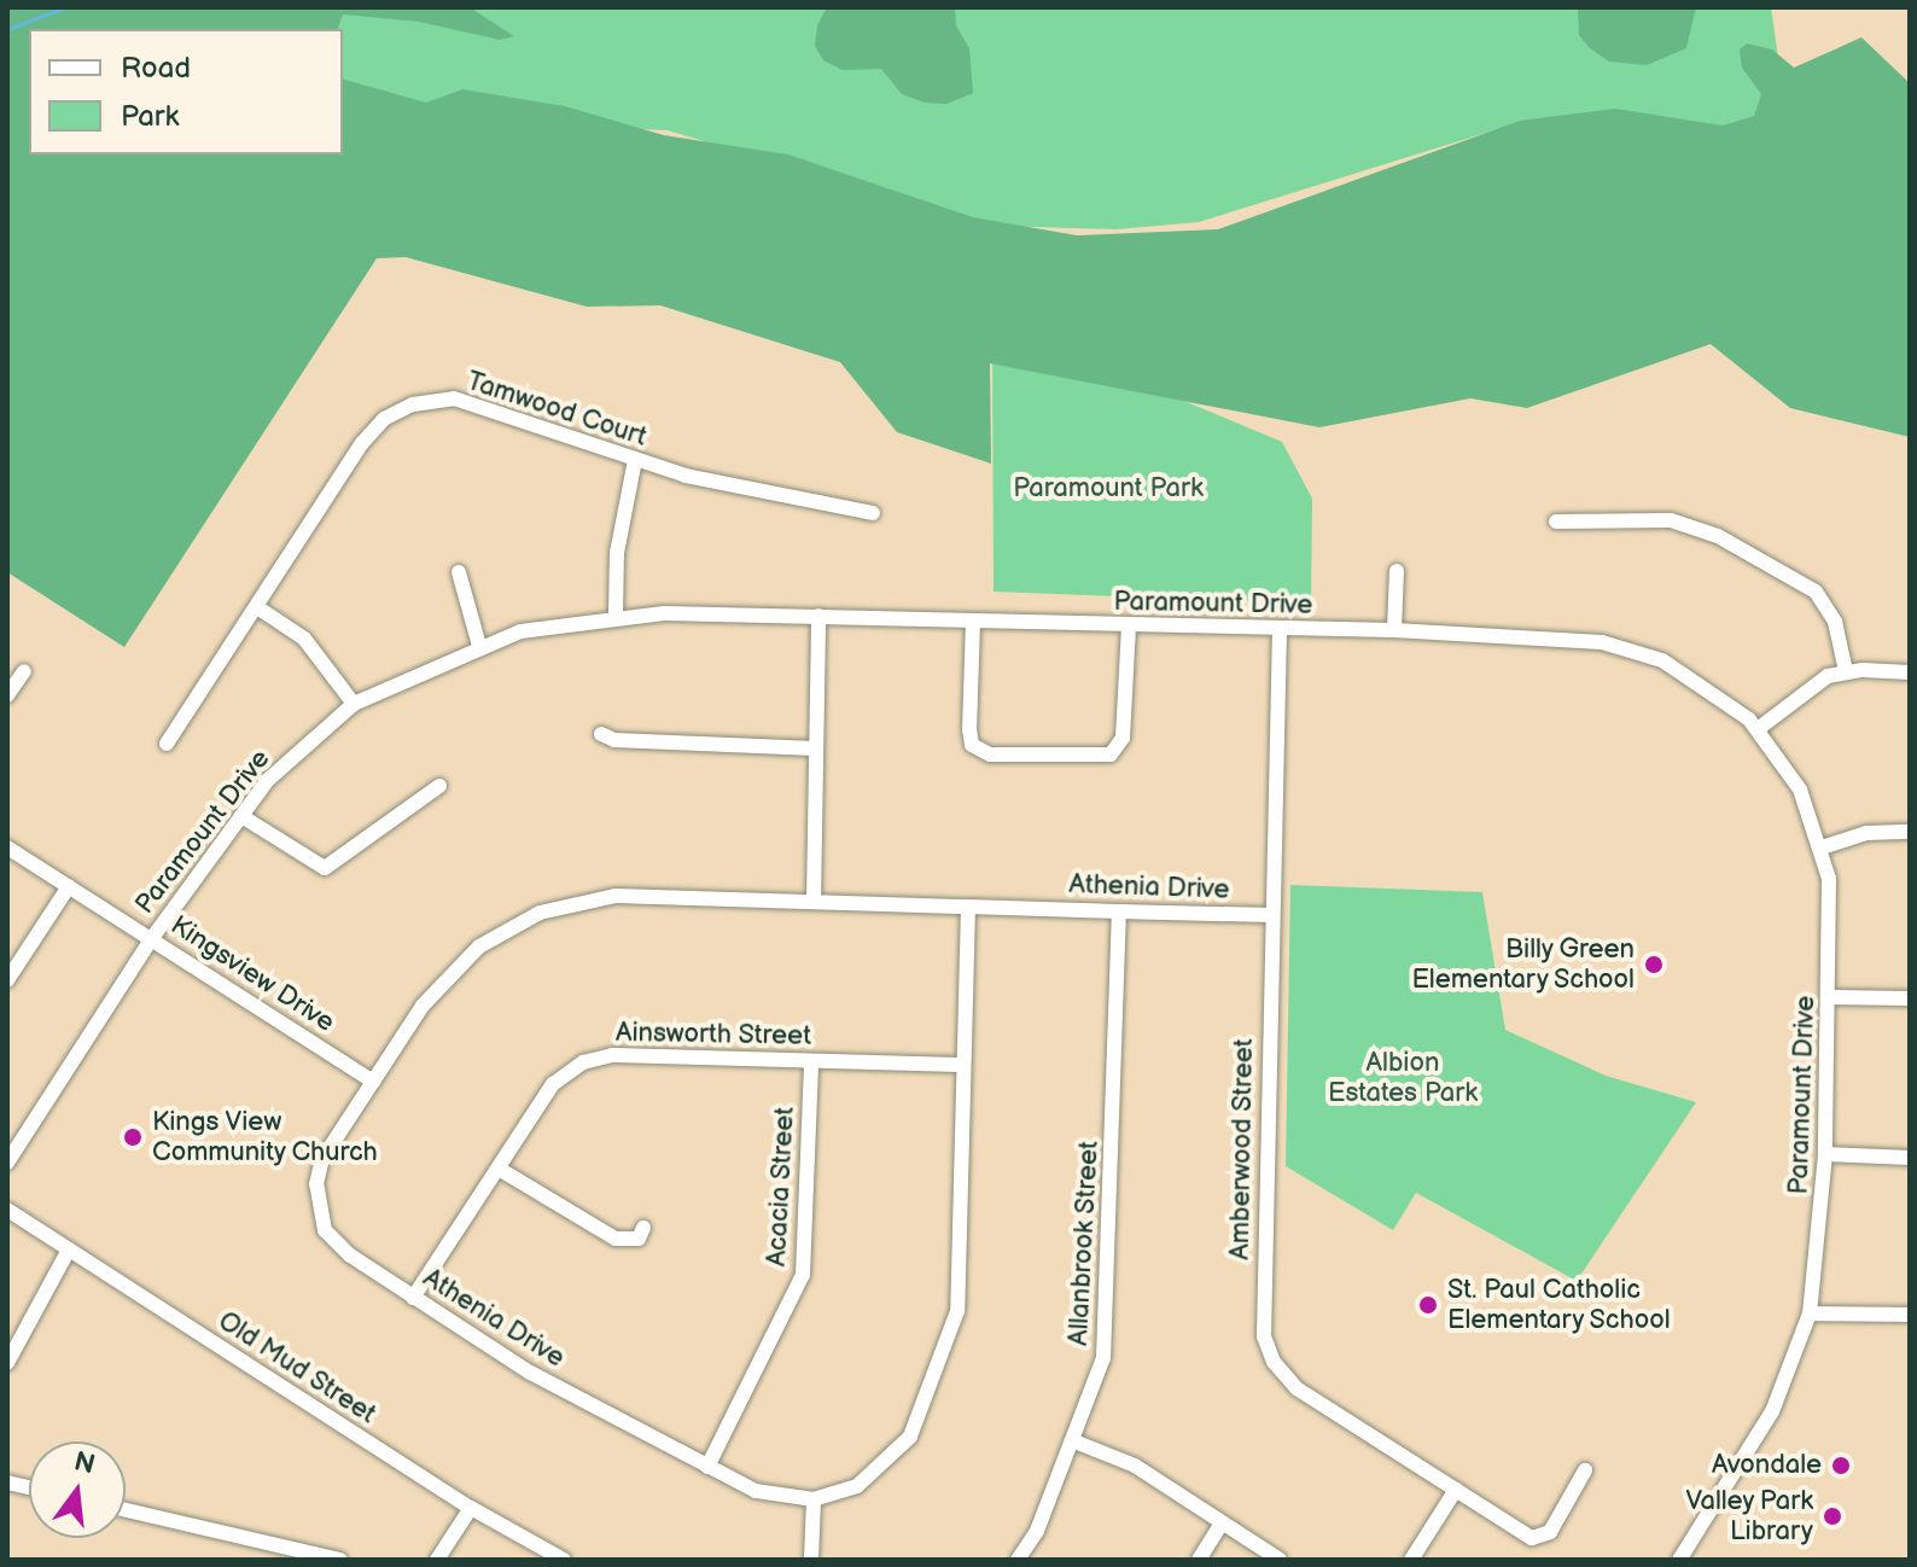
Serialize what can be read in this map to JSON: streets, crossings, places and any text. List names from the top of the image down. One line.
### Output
{"streets":{"street":["Tamwood Court","Paramount Drive","Athenia Drive","Kingsview Drive","Ainsworth Street","Amberwood Street","Acacia Street","Allanbrook Street","Old Mud Street"]},"crossings":[["Paramount Drive","Kingsview Drive"],["Paramount Drive","Amberwood Street"],["Athenia Drive","Kingsview Drive"],["Athenia Drive","Ainsworth Street"],["Athenia Drive","Amberwood Street"],["Athenia Drive","Acacia Street"],["Athenia Drive","Allanbrook Street"],["Ainsworth Street","Acacia Street"]],"parks":["Paramount Park","Albion Estates Park"],"places":["Billy Green Elementary School","Kings View Community Church","St. Paul Catholic Elementary School","Avondale","Valley Park Library"],"legend":["Road","Park"],"north":"top"}
